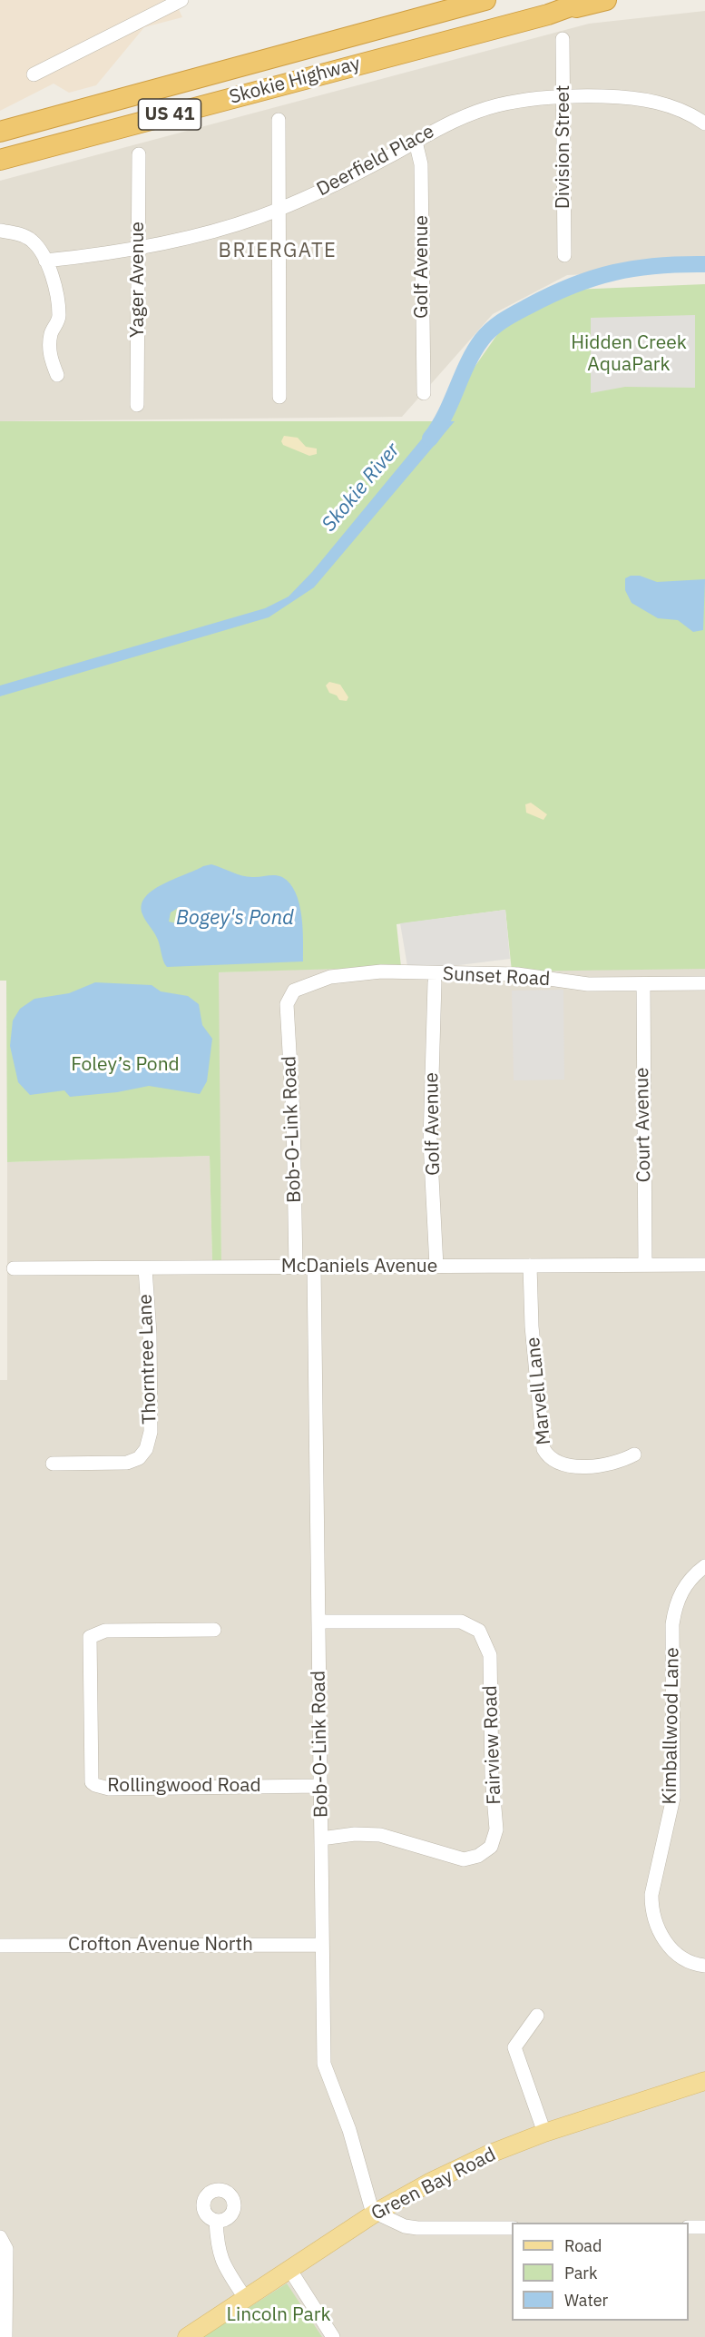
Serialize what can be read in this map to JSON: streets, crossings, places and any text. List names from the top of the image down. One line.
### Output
{"streets":{"highway":["Skokie Highway","US 41"],"main road":["Green Bay Road"],"street":["Division Street","Deerfield Place","Golf Avenue","Yager Avenue","Sunset Road","Court Avenue","Bob-O-Link Road","McDaniels Avenue","Thorntree Lane","Marvell Lane","Kimballwood Lane","Fairview Road","Rollingwood Road","Crofton Avenue North"]},"crossings":[["Division Street","Deerfield Place"],["Deerfield Place","Golf Avenue"],["Deerfield Place","Yager Avenue"],["Golf Avenue","McDaniels Avenue"],["Sunset Road","Court Avenue"],["Sunset Road","Bob-O-Link Road"],["Court Avenue","McDaniels Avenue"],["Bob-O-Link Road","McDaniels Avenue"],["Bob-O-Link Road","Fairview Road"],["Bob-O-Link Road","Rollingwood Road"],["Bob-O-Link Road","Crofton Avenue North"],["Bob-O-Link Road","Green Bay Road"],["McDaniels Avenue","Thorntree Lane"],["McDaniels Avenue","Marvell Lane"]],"districts":["BRIERGATE"],"water":["Skokie River","Bogey's Pond"],"parks":["Hidden Creek AquaPark","Foley’s Pond","Lincoln Park"],"legend":["Road","Park","Water"]}
